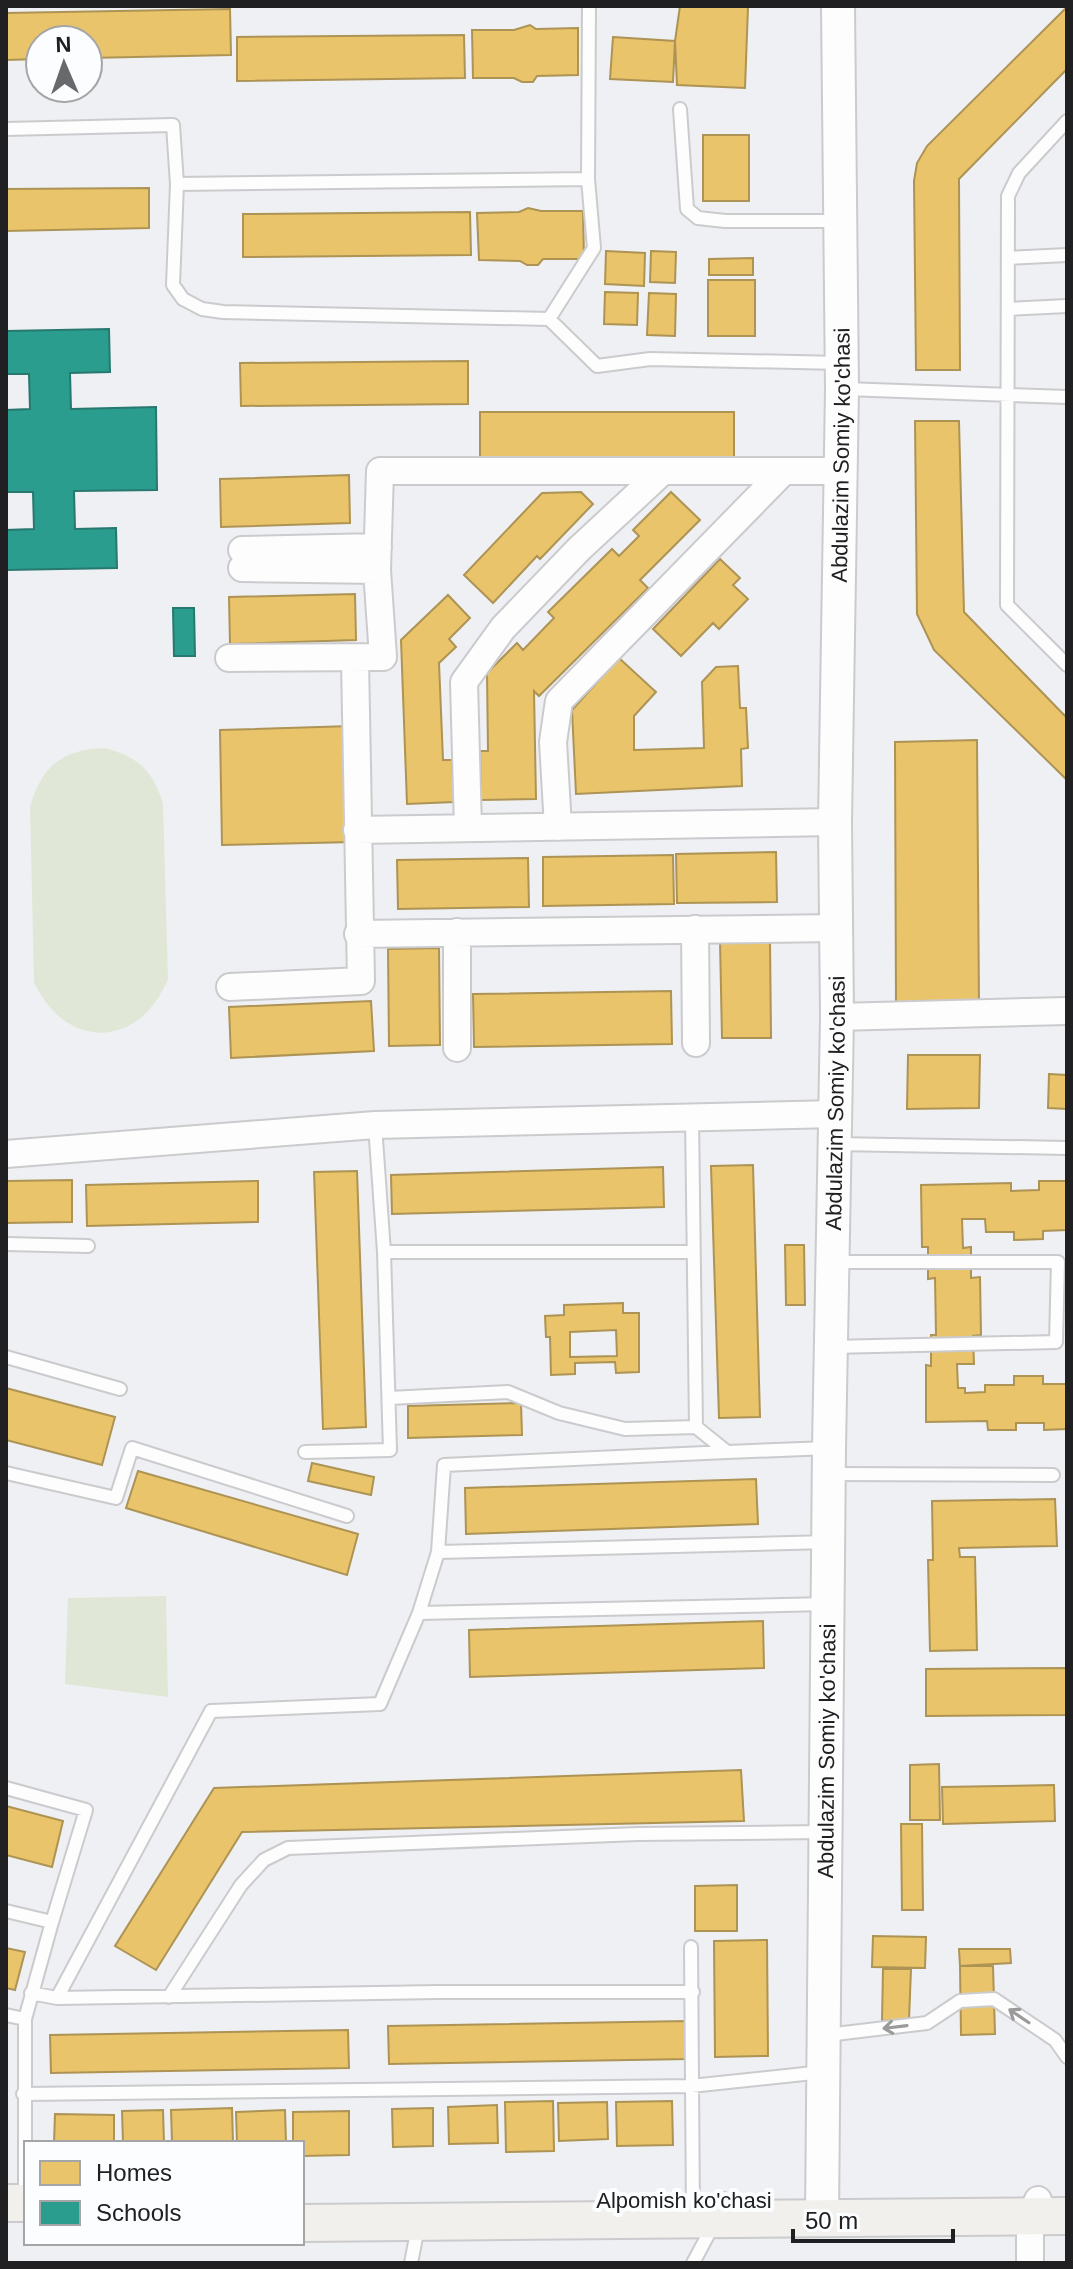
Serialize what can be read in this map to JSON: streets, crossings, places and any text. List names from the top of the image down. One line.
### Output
{"streets":{"main road":["Alpomish ko'chasi"],"street":["Abdulazim Somiy ko'chasi"]},"crossings":[["Abdulazim Somiy ko'chasi","Alpomish ko'chasi"]],"legend":["Homes","Schools"],"scale_bar":"50 m","north":"top"}
